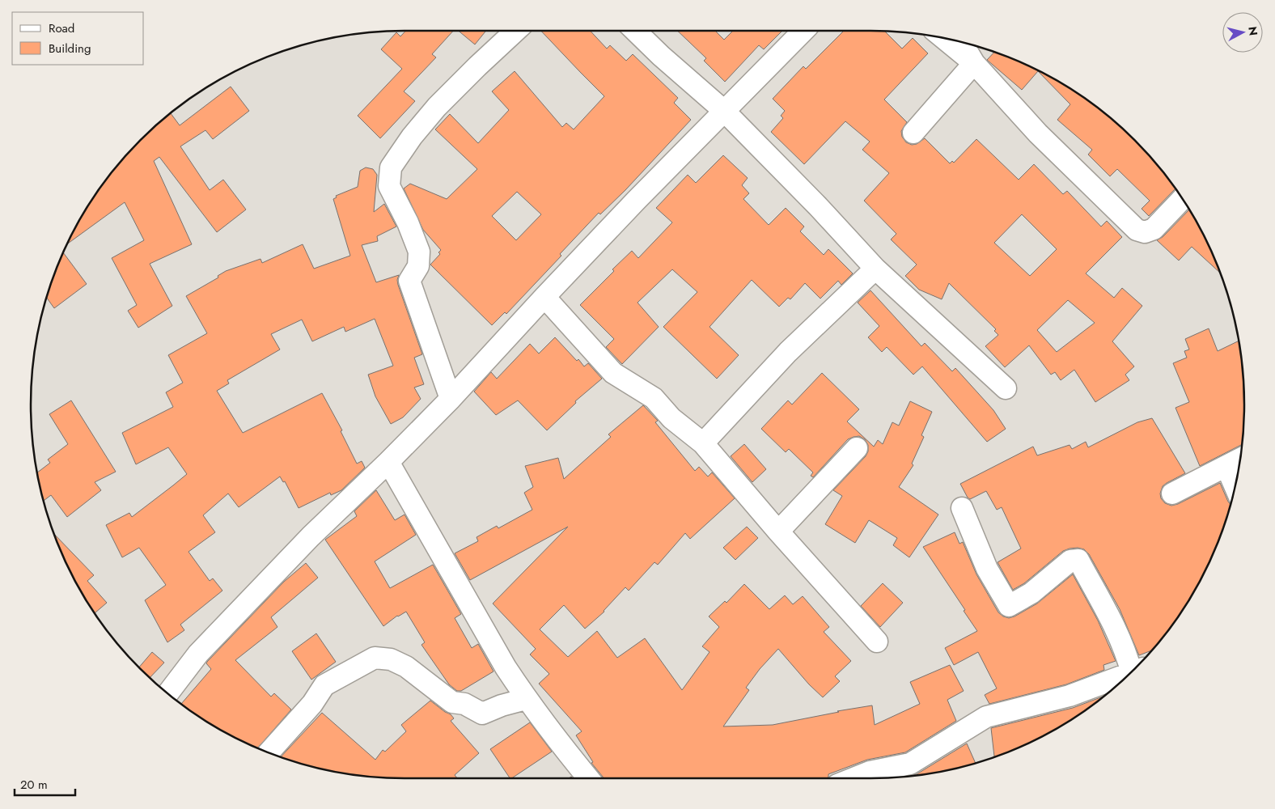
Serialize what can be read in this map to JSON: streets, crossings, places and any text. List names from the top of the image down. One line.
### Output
{"legend":["Road","Building"],"scale_bar":"20 m","north":"right"}
